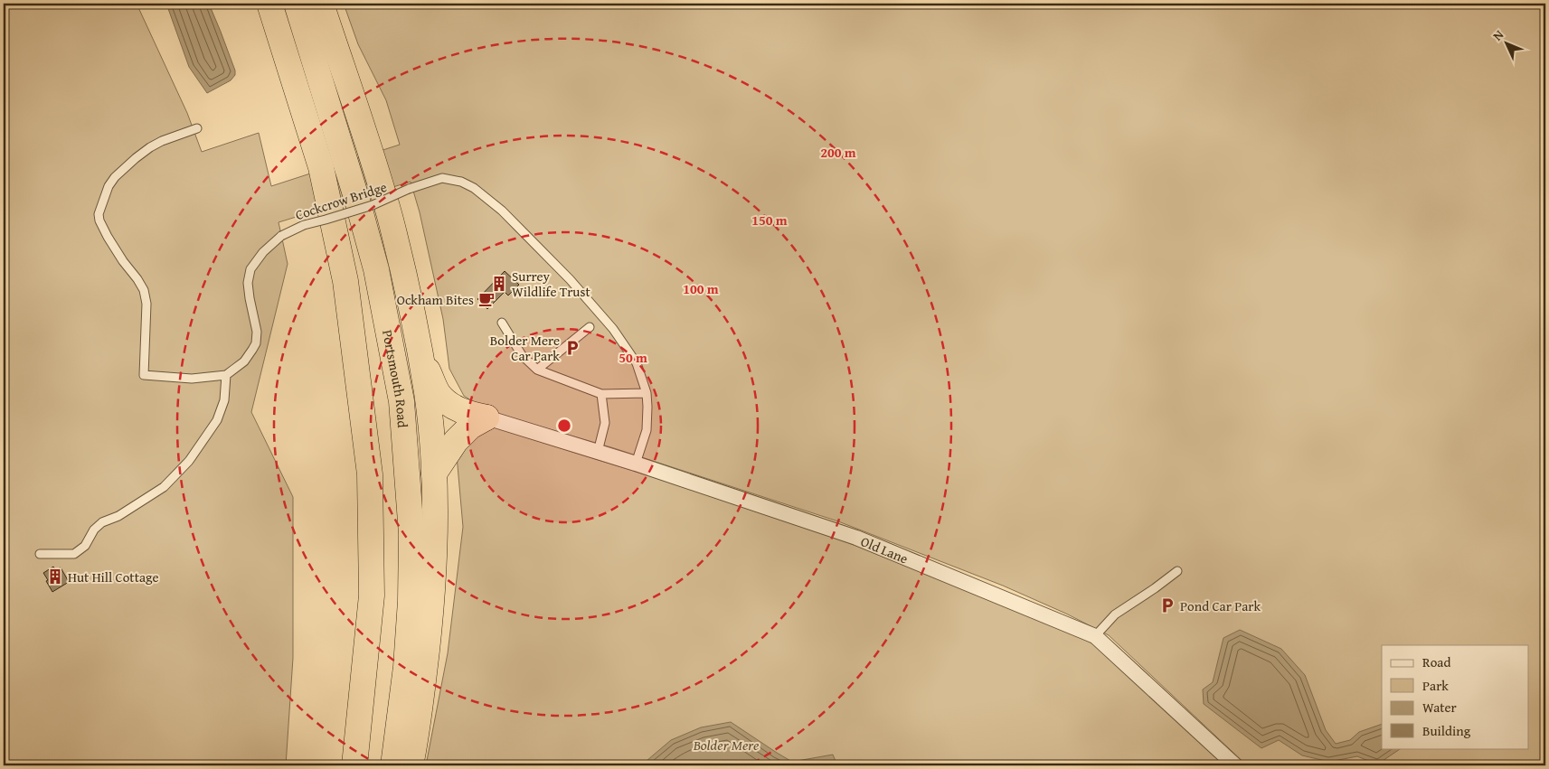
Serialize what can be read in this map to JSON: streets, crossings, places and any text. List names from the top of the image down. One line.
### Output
{"streets":{"highway":["Portsmouth Road"],"street":["Old Lane"],"lane":["Cockcrow Bridge"]},"crossings":[["Cockcrow Bridge","Old Lane"]],"water":["Bolder Mere"],"places":{"building":["Surrey Wildlife Trust","Hut Hill Cottage"],"cafe":["Ockham Bites"],"parking":["Bolder Mere Car Park","Pond Car Park"]},"legend":["Road","Park","Water","Building"],"north":"top left","rings":["200 m","150 m","100 m","50 m"]}
